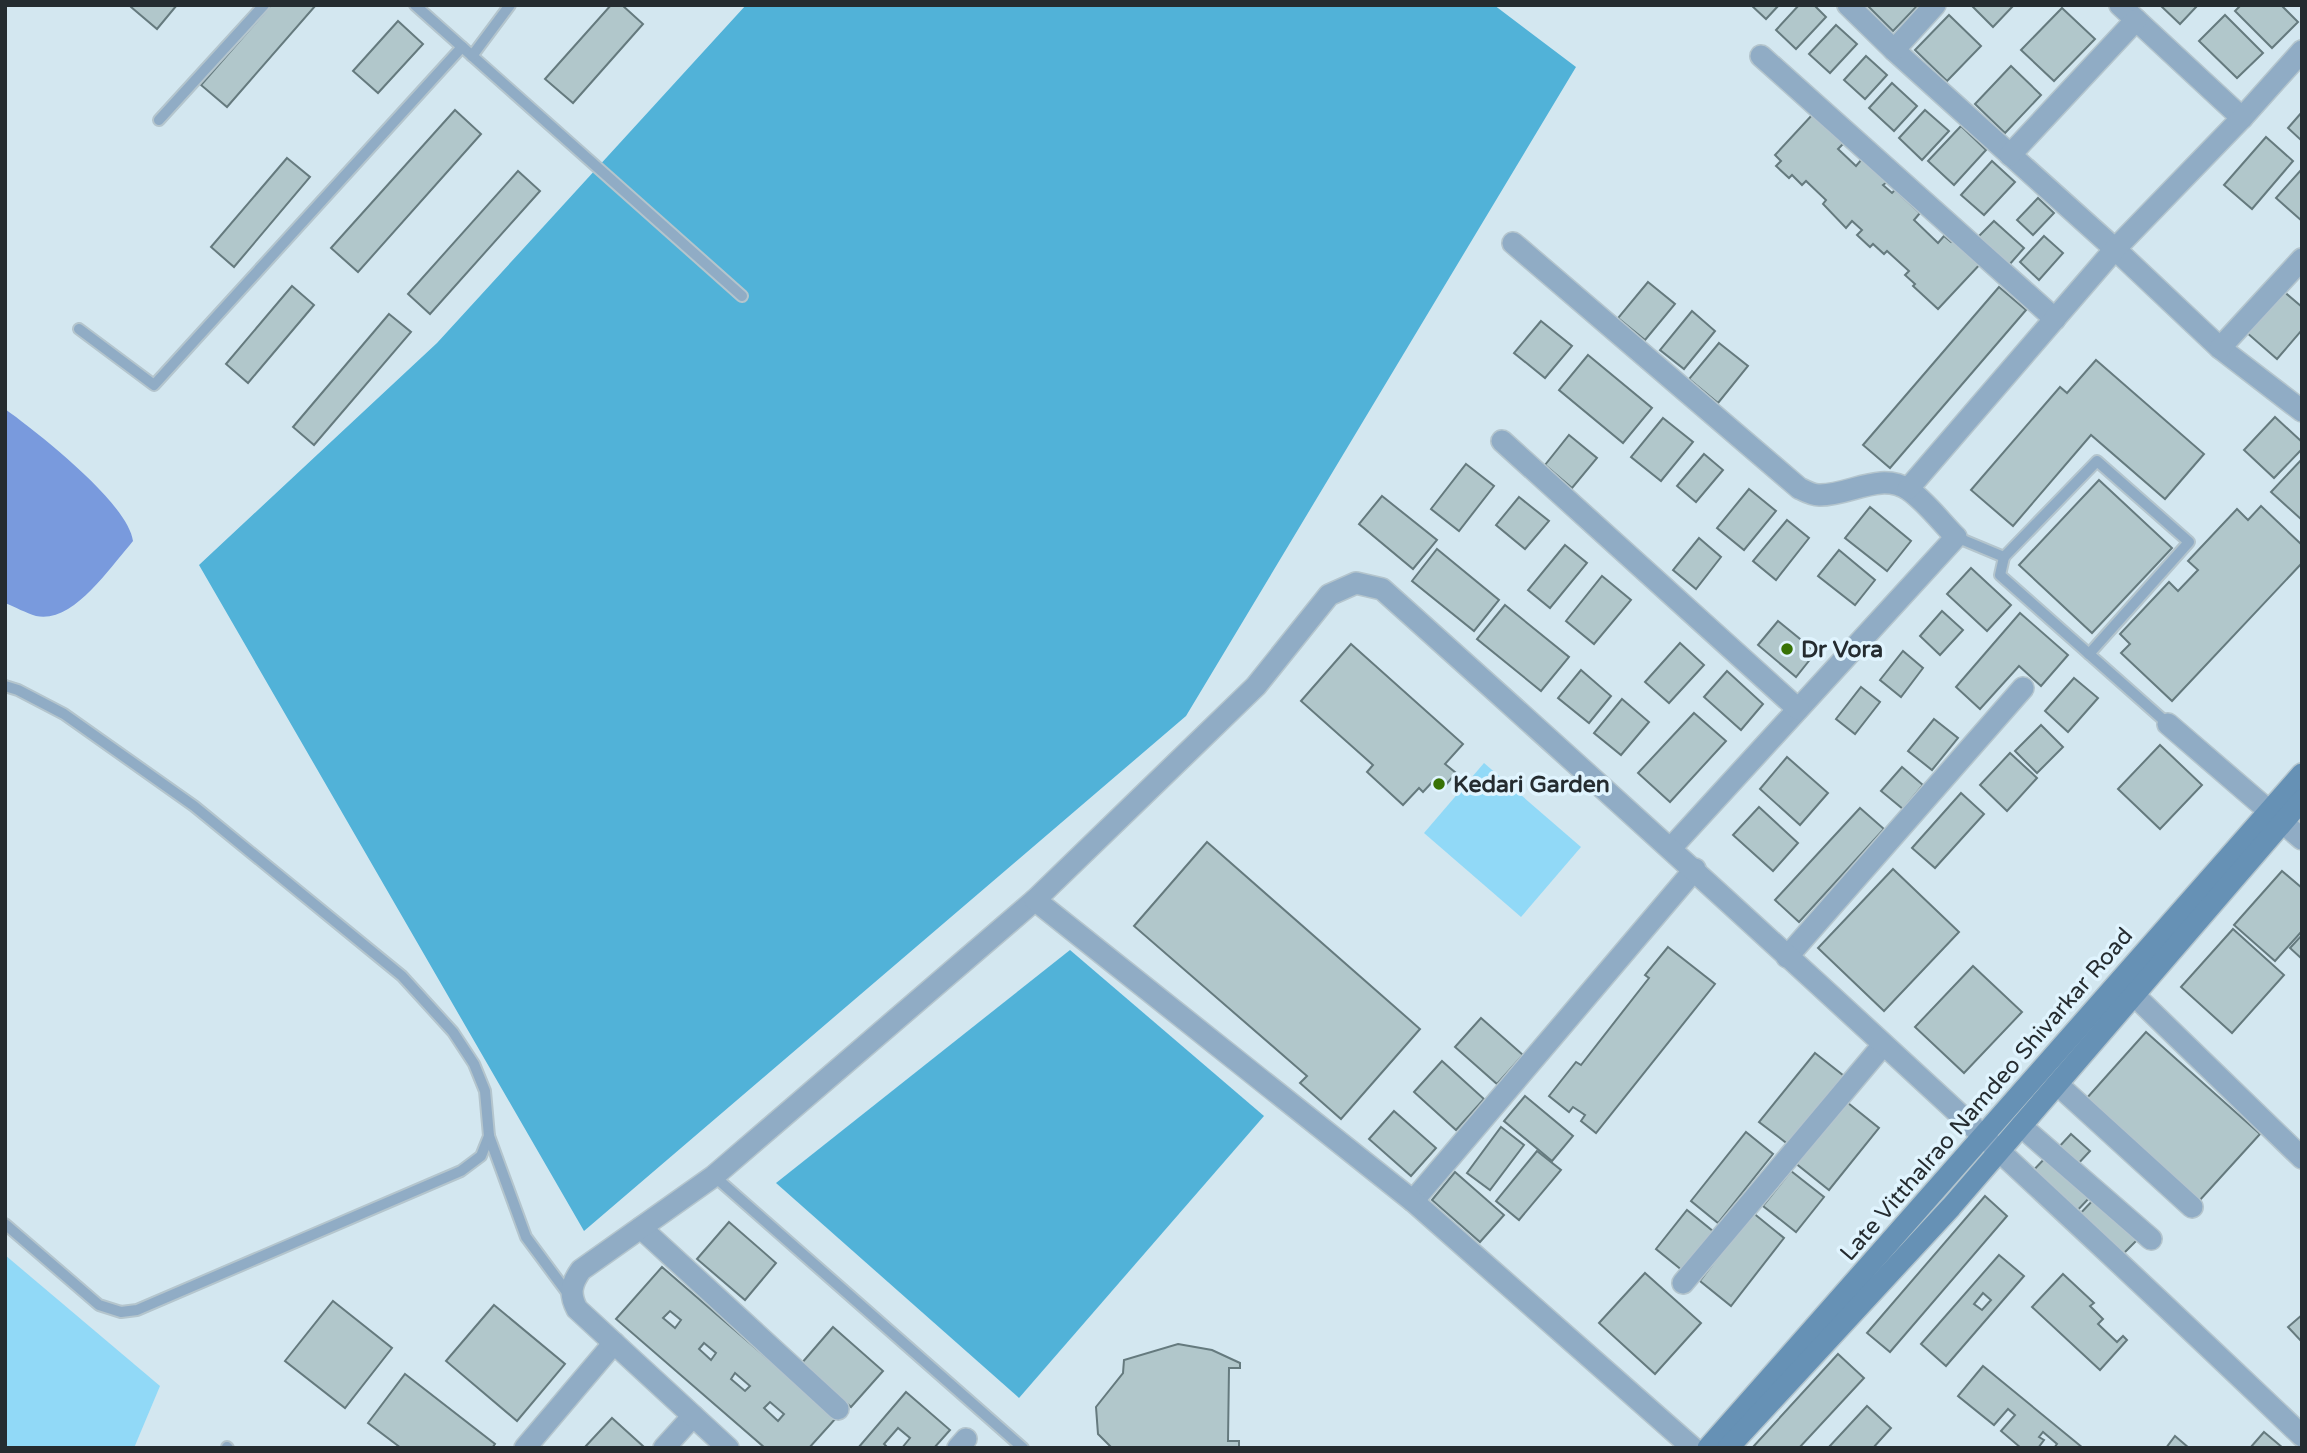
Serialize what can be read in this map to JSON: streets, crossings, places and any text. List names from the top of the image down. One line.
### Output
{"streets":{"main road":["Late Vitthalrao Namdeo Shivarkar Road"]},"places":["Dr Vora","Kedari Garden"]}
